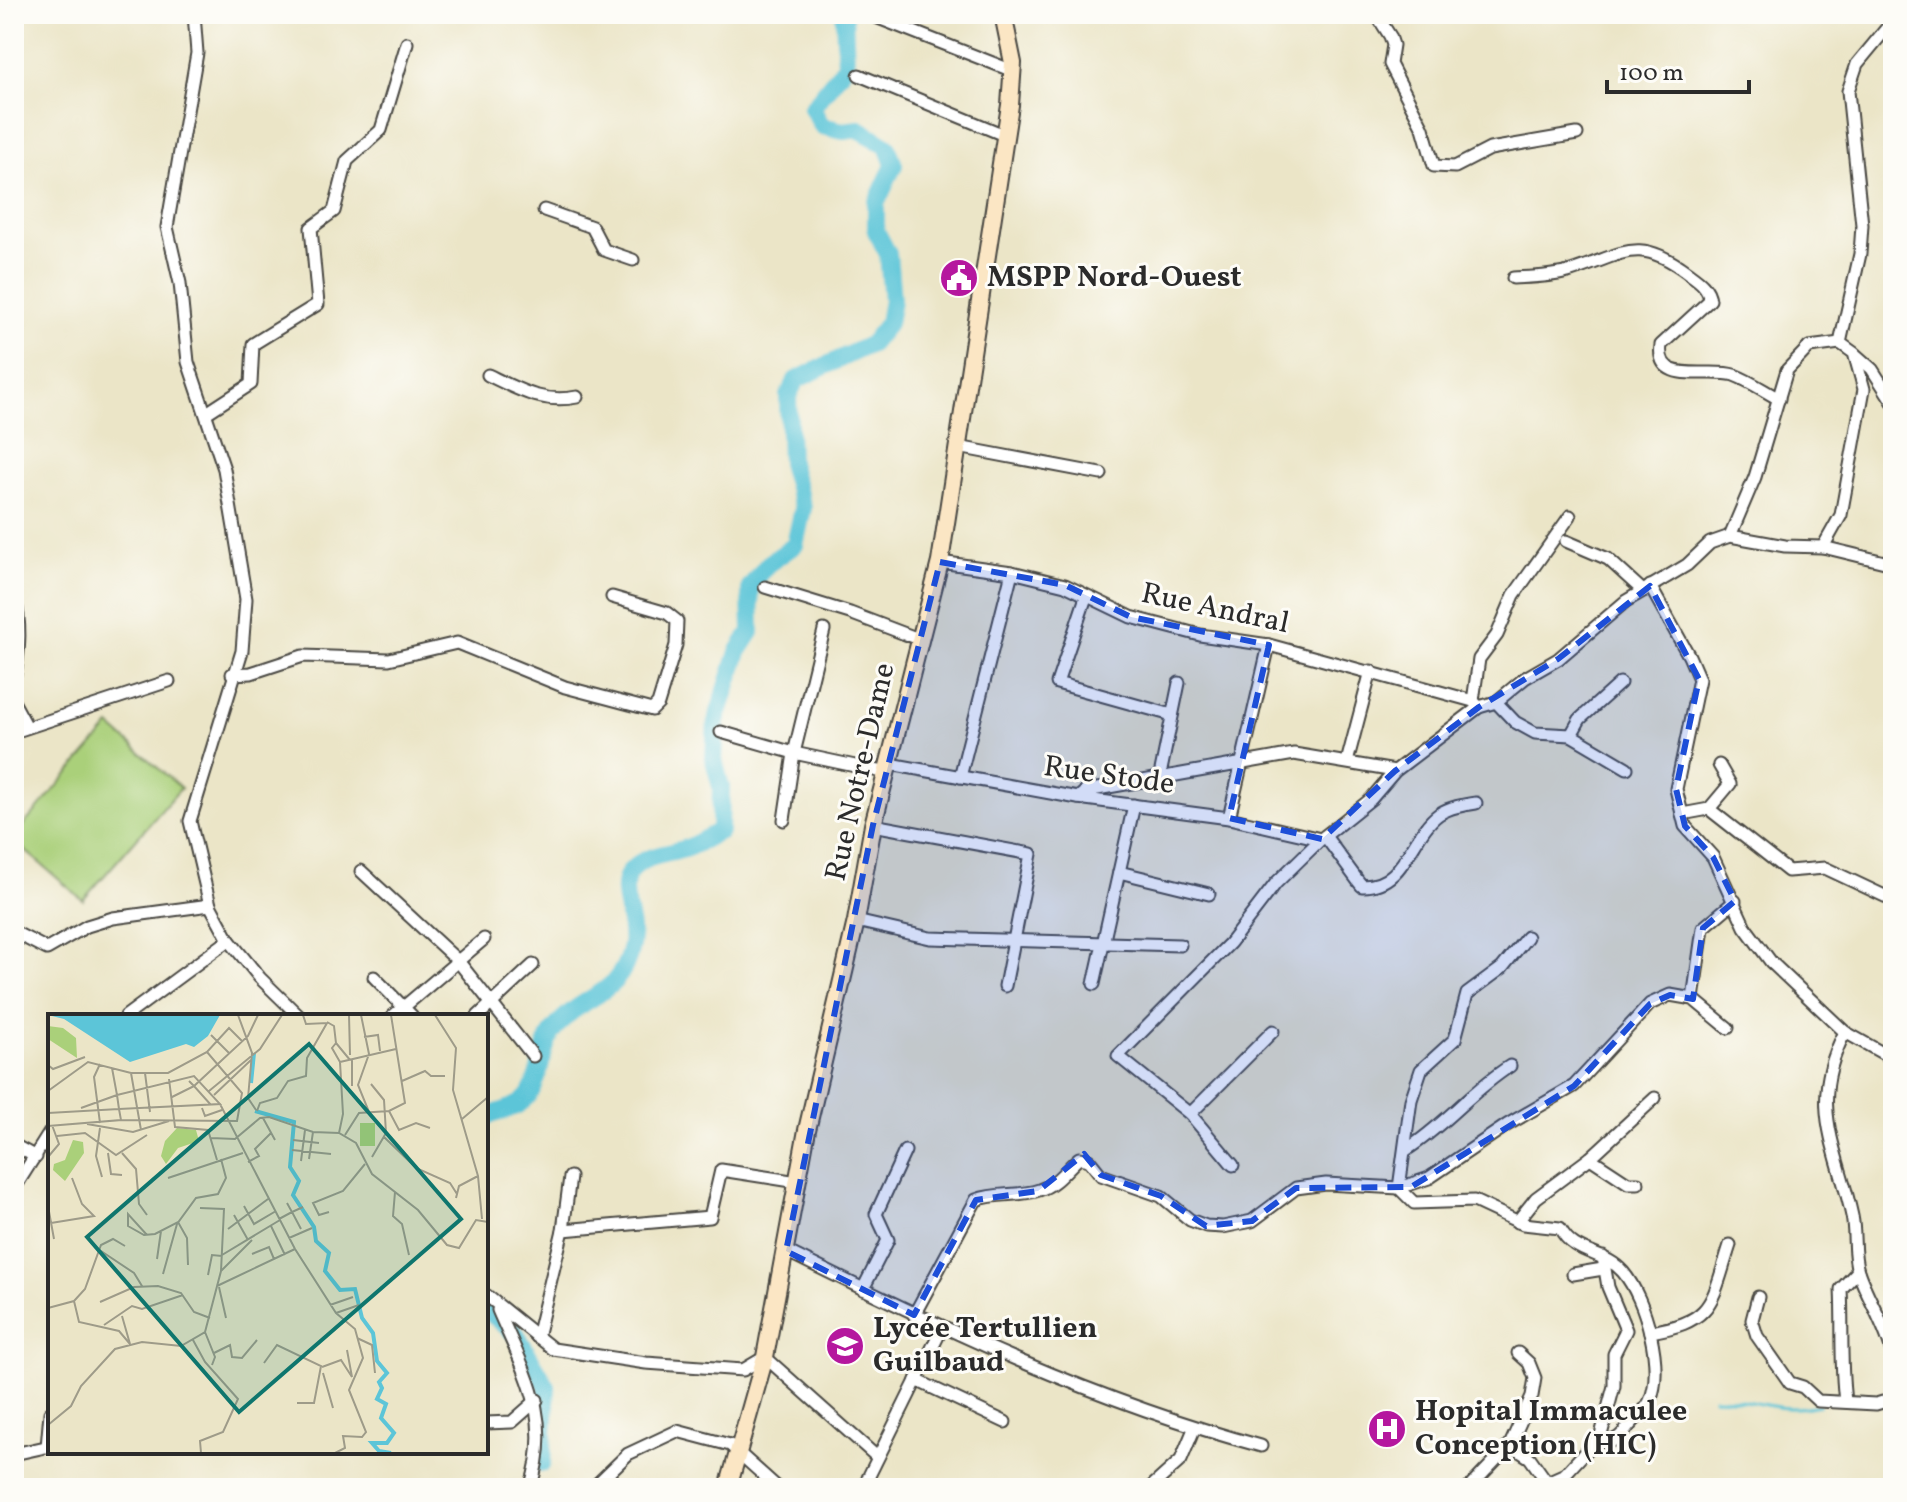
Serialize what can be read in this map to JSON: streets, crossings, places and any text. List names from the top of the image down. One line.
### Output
{"streets":{"street":["Rue Andral","Rue Notre-Dame","Rue Stode"]},"crossings":[["Rue Andral","Rue Notre-Dame"],["Rue Notre-Dame","Rue Stode"]],"places":{"public building":["MSPP Nord-Ouest"],"school or university":["Lycée Tertullien Guilbaud"],"hospital":["Hopital Immaculee Conception (HIC)"]},"scale_bar":"100 m"}
